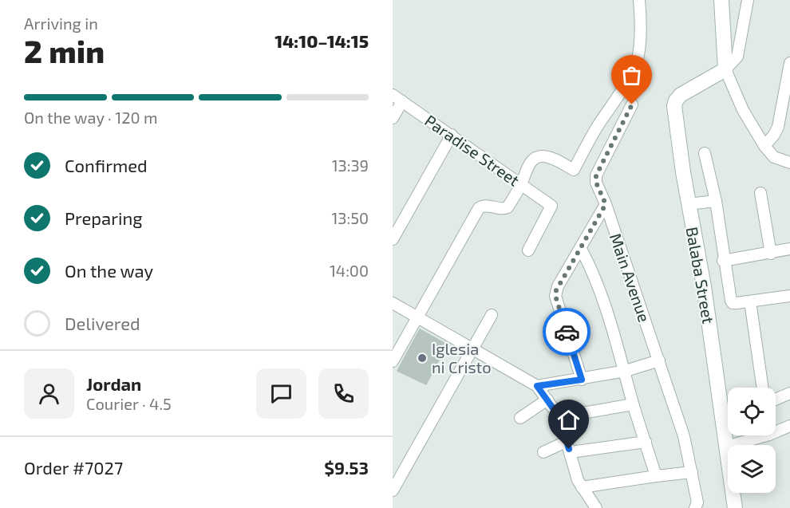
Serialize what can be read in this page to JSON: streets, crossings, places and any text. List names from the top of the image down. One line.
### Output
{"streets":{"street":["Paradise Street","Balaba Street","Main Avenue"]},"places":["Iglesia ni Cristo"],"page":{"heading":["2 min","Arriving in","14:10–14:15"],"panel":["Jordan","Courier · 4.5","Order #7027","$9.53"],"bar":"On the way · 120 m","list":[["Confirmed","13:39"],["Preparing","13:50"],["On the way","14:00"],"Delivered"]}}
